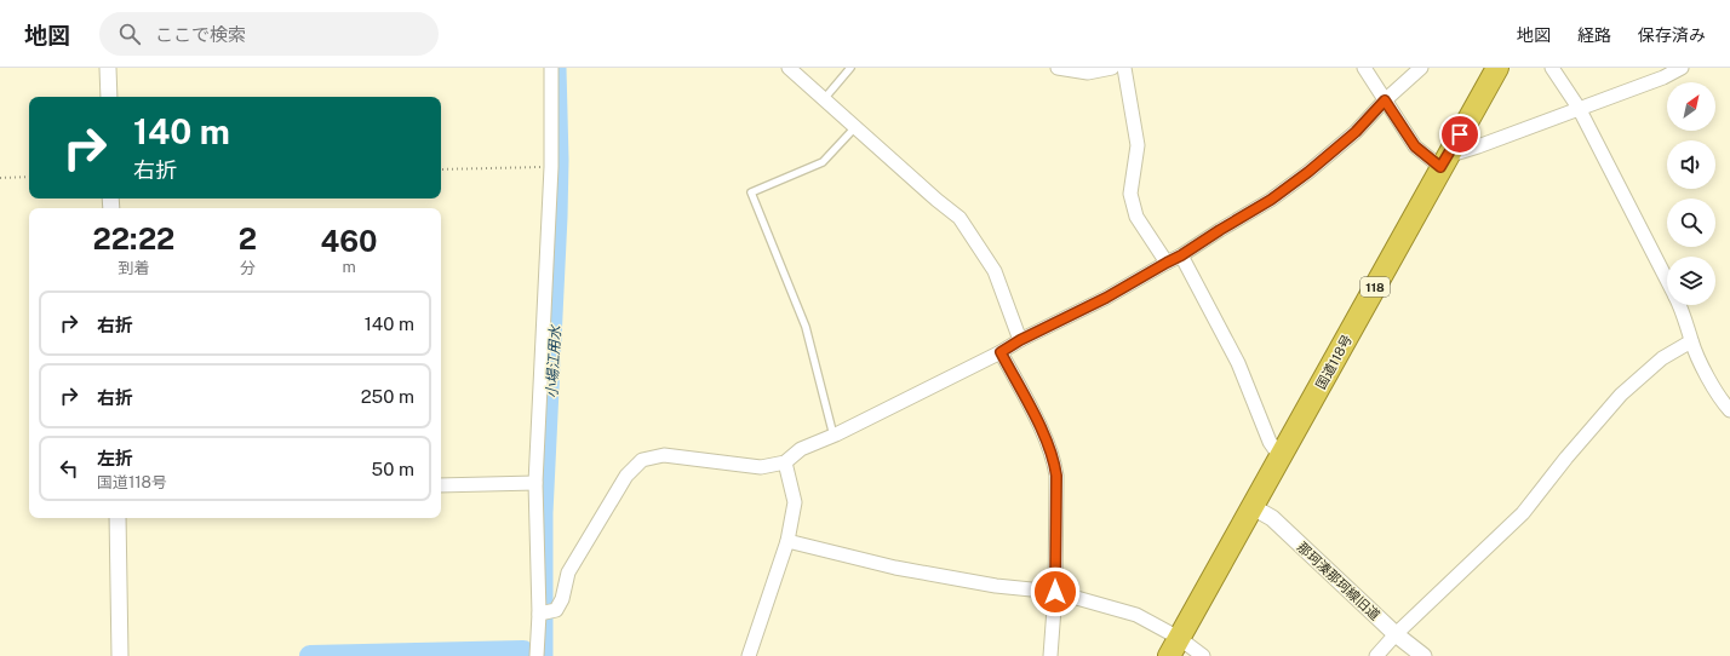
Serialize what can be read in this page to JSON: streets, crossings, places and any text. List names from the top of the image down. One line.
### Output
{"streets":{"highway":["118","国道118号"],"street":["那珂湊那珂線旧道"]},"crossings":[["国道118号","那珂湊那珂線旧道"]],"water":["小場江用水"],"north":"top right","page":{"header":"地図","search":"ここで検索","nav":["地図","経路","保存済み"],"turn":["140 m","右折"],"eta":["22:22","到着","2","分","460","m"],"list":[{"name":"右折","value":"140 m"},{"name":"右折","value":"250 m"},{"name":"左折","note":"国道118号","value":"50 m"}]}}
